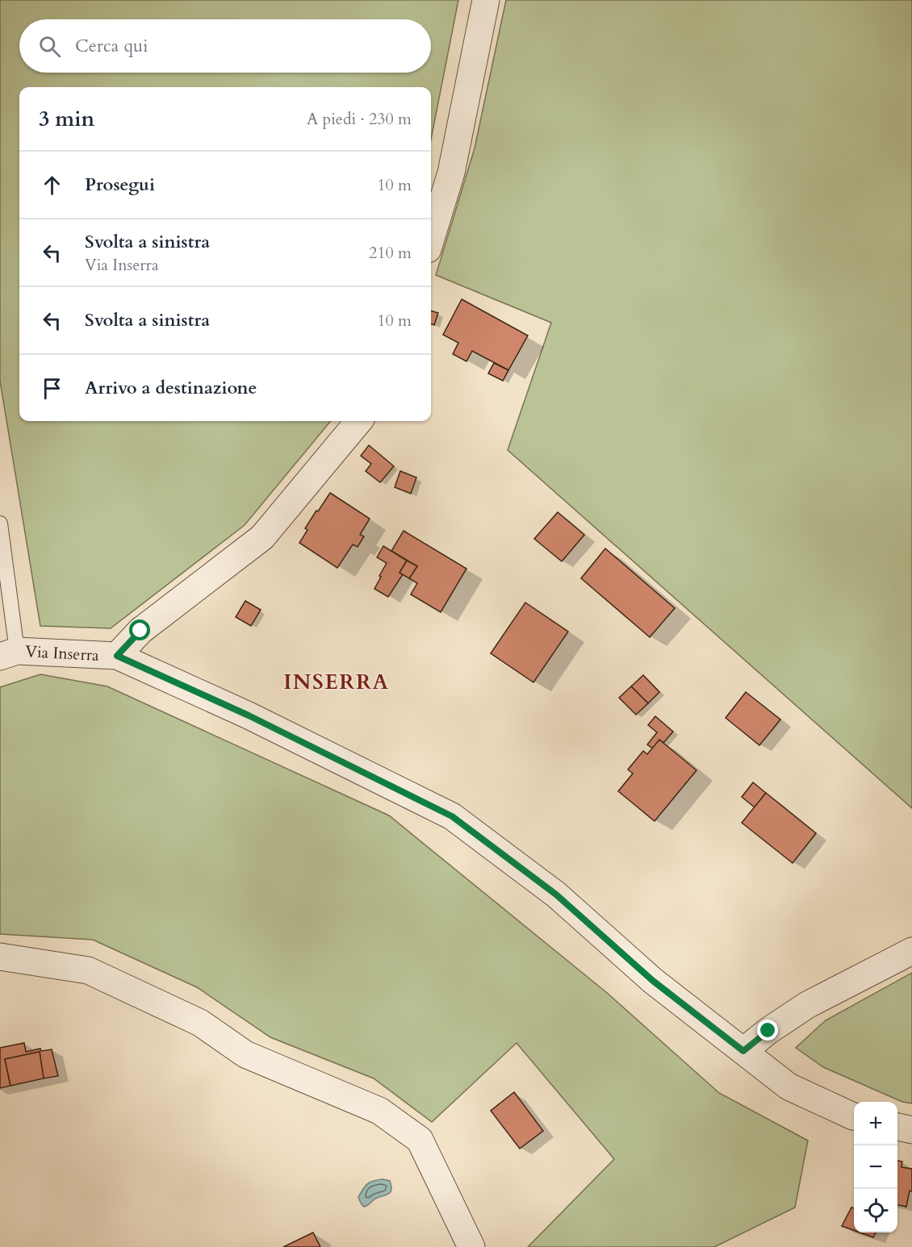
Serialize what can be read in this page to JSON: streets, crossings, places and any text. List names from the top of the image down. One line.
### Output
{"streets":{"street":["Via Inserra"]},"districts":["INSERRA"],"page":{"search":"Cerca qui","heading":["3 min","A piedi · 230 m"],"list":[["Prosegui","10 m"],["Svolta a sinistra","Via Inserra","210 m"],["Svolta a sinistra","10 m"],"Arrivo a destinazione"],"map_buttons":["+","−"]}}
